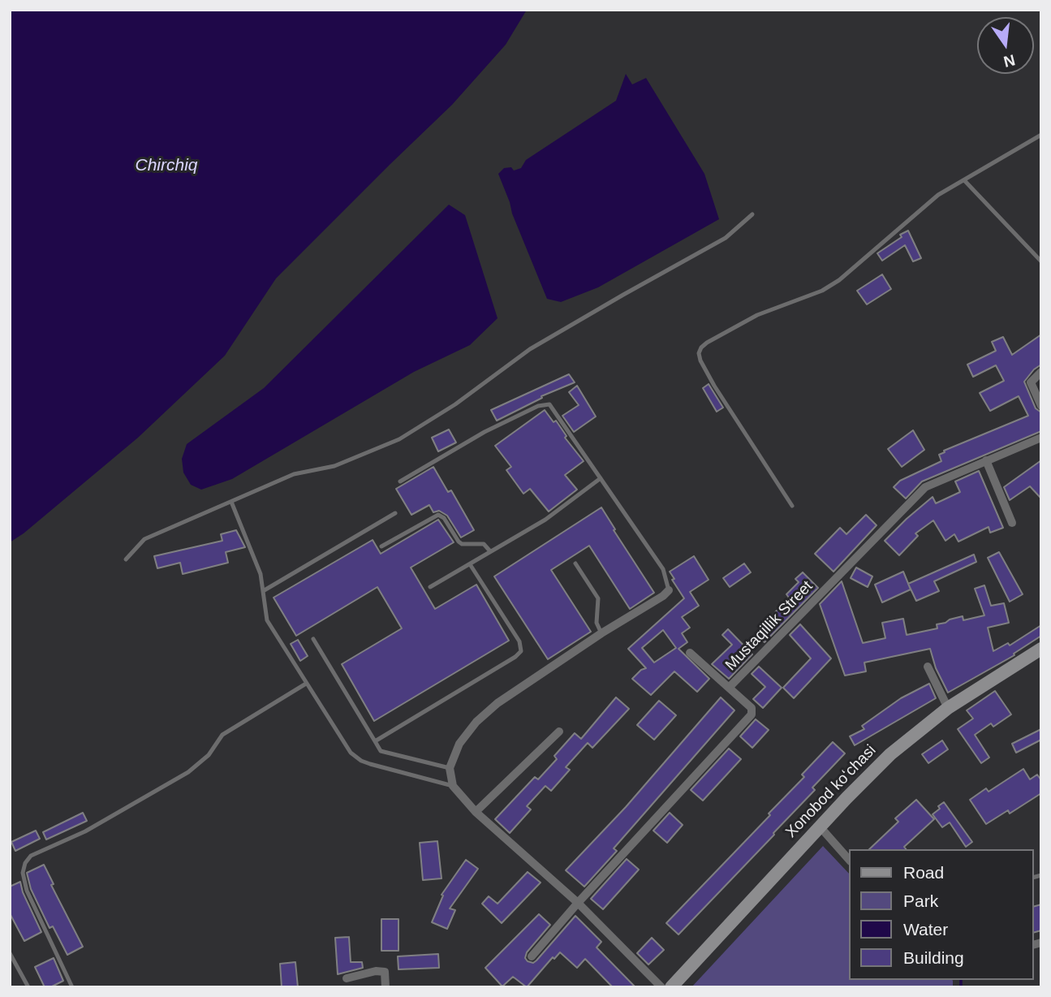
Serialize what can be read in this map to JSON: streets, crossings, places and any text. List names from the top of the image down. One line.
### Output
{"streets":{"main road":["Xonobod koʻchasi"],"street":["Mustaqillik Street"]},"water":["Chirchiq"],"legend":["Road","Park","Water","Building"],"north":"bottom"}
